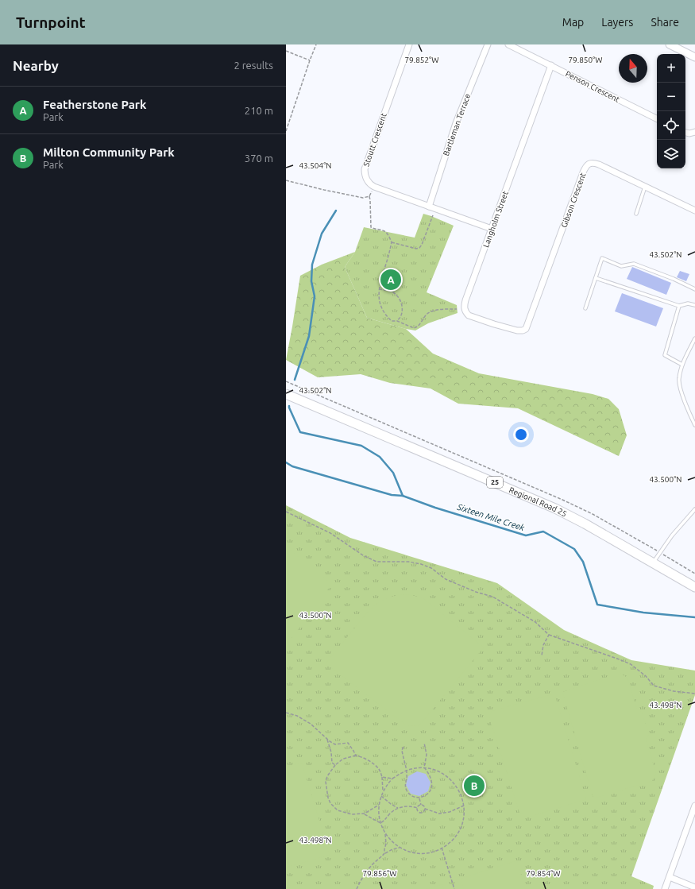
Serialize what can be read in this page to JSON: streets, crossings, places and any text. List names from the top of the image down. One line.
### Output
{"streets":{"main road":["25","Regional Road 25"],"street":["Penson Crescent","Bartleman Terrace","Stoutt Crescent","Gibson Crescent","Langholm Street"]},"crossings":[["Penson Crescent","Langholm Street"],["Gibson Crescent","Langholm Street"]],"water":["Sixteen Mile Creek"],"north":"top","page":{"header":"Turnpoint","nav":["Map","Layers","Share"],"heading":["Nearby","2 results"],"map_buttons":["+","−"],"list":[{"mark":"A","name":"Featherstone Park","note":"Park","value":"210 m"},{"mark":"B","name":"Milton Community Park","note":"Park","value":"370 m"}],"pins":["A","B"]},"coordinates":["79.852°W","79.850°W","43.504°N","43.502°N","43.500°N","43.498°N","79.856°W","79.854°W"]}
